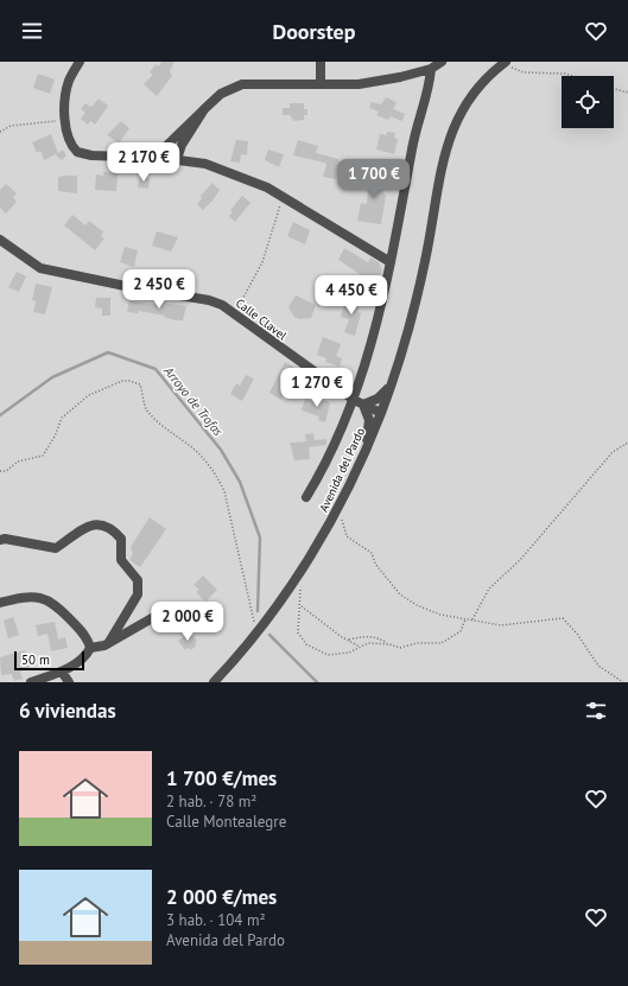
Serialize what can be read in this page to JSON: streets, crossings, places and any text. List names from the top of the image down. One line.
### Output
{"streets":{"street":["Calle Clavel","Avenida del Pardo"]},"crossings":[["Calle Clavel","Avenida del Pardo"]],"water":["Arroyo de Trofas"],"scale_bar":"50 m","page":{"header":"Doorstep","price":["2 170 €","1 700 €","2 450 €","4 450 €","1 270 €","2 000 €"],"scale":"50 m","heading":"6 viviendas","list":[{"name":"1 700 €/mes","note":"2 hab. · 78 m² · Calle Montealegre"},{"name":"2 000 €/mes","note":"3 hab. · 104 m² · Avenida del Pardo"}]}}
